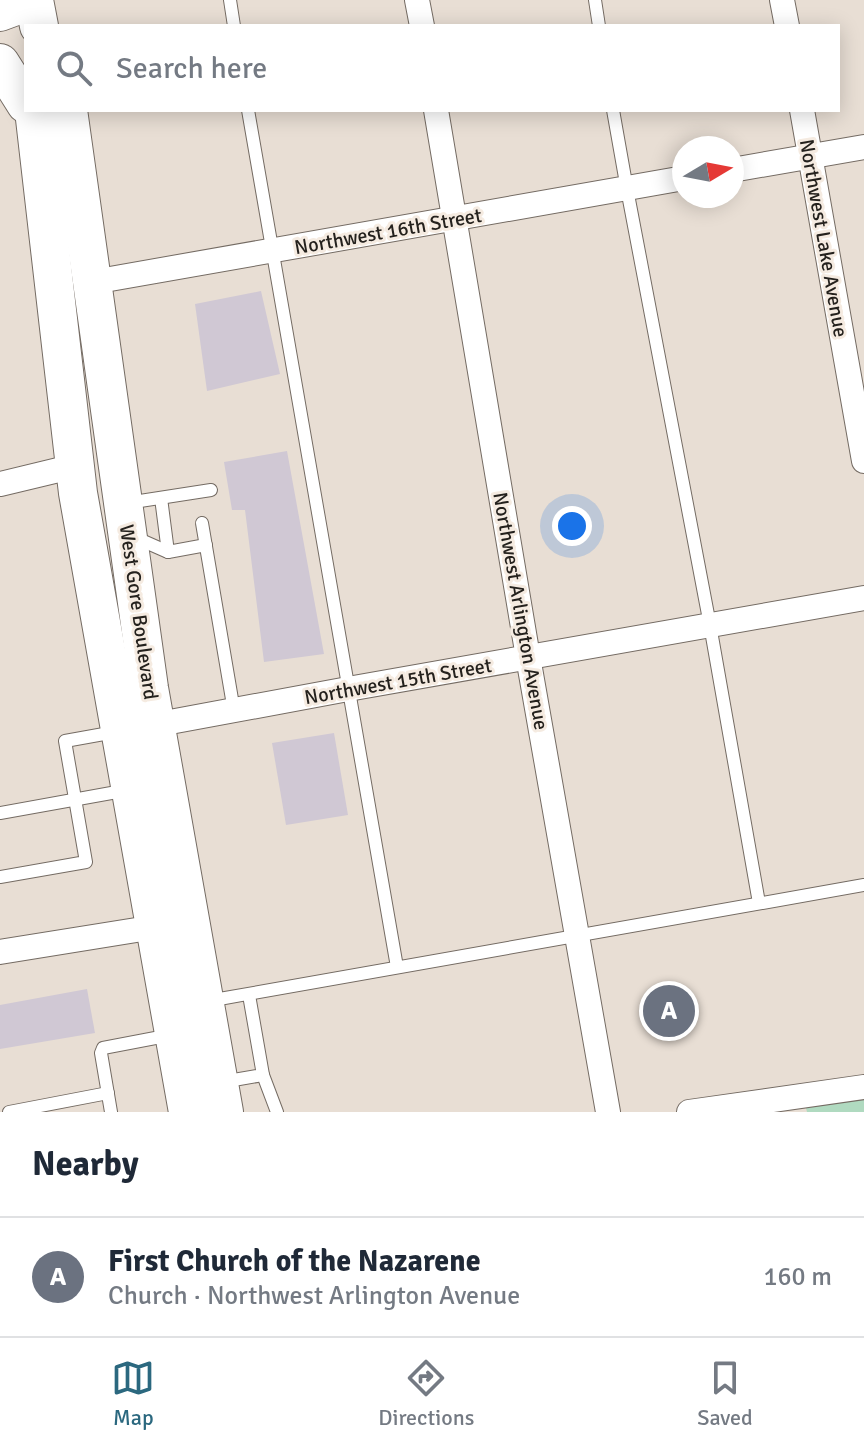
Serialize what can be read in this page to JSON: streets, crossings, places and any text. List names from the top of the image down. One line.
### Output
{"streets":{"main road":["West Gore Boulevard"],"street":["Northwest 16th Street","Northwest Lake Avenue","Northwest Arlington Avenue","Northwest 15th Street"]},"crossings":[["Northwest 16th Street","Northwest Arlington Avenue"],["Northwest 16th Street","West Gore Boulevard"],["Northwest Arlington Avenue","Northwest 15th Street"],["West Gore Boulevard","Northwest 15th Street"]],"north":"right","page":{"search":"Search here","pins":"A","heading":"Nearby","list":[{"mark":"A","name":"First Church of the Nazarene","note":"Church · Northwest Arlington Avenue","value":"160 m"}],"nav":["Map","Directions","Saved"]}}
